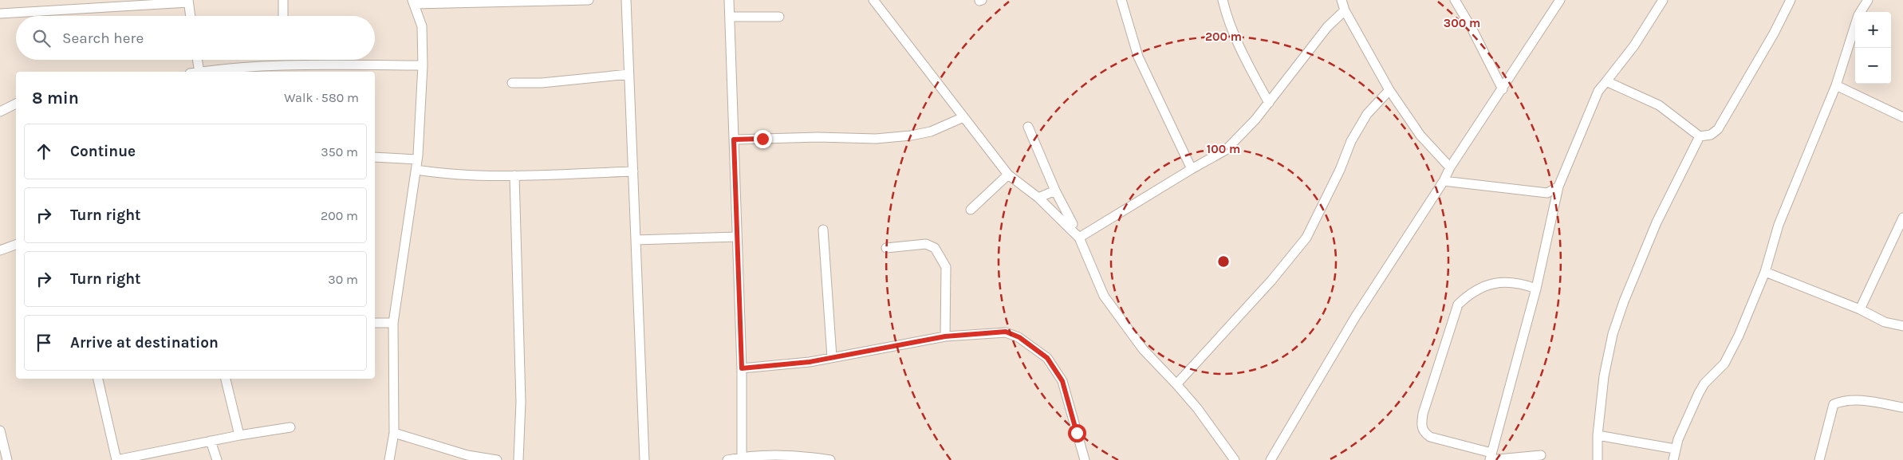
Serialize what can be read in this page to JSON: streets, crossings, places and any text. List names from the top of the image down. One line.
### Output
{"page":{"map_buttons":["+","−"],"search":"Search here","heading":["8 min","Walk · 580 m"],"list":[["Continue","350 m"],["Turn right","200 m"],["Turn right","30 m"],"Arrive at destination"]},"rings":["300 m","200 m","100 m"]}
